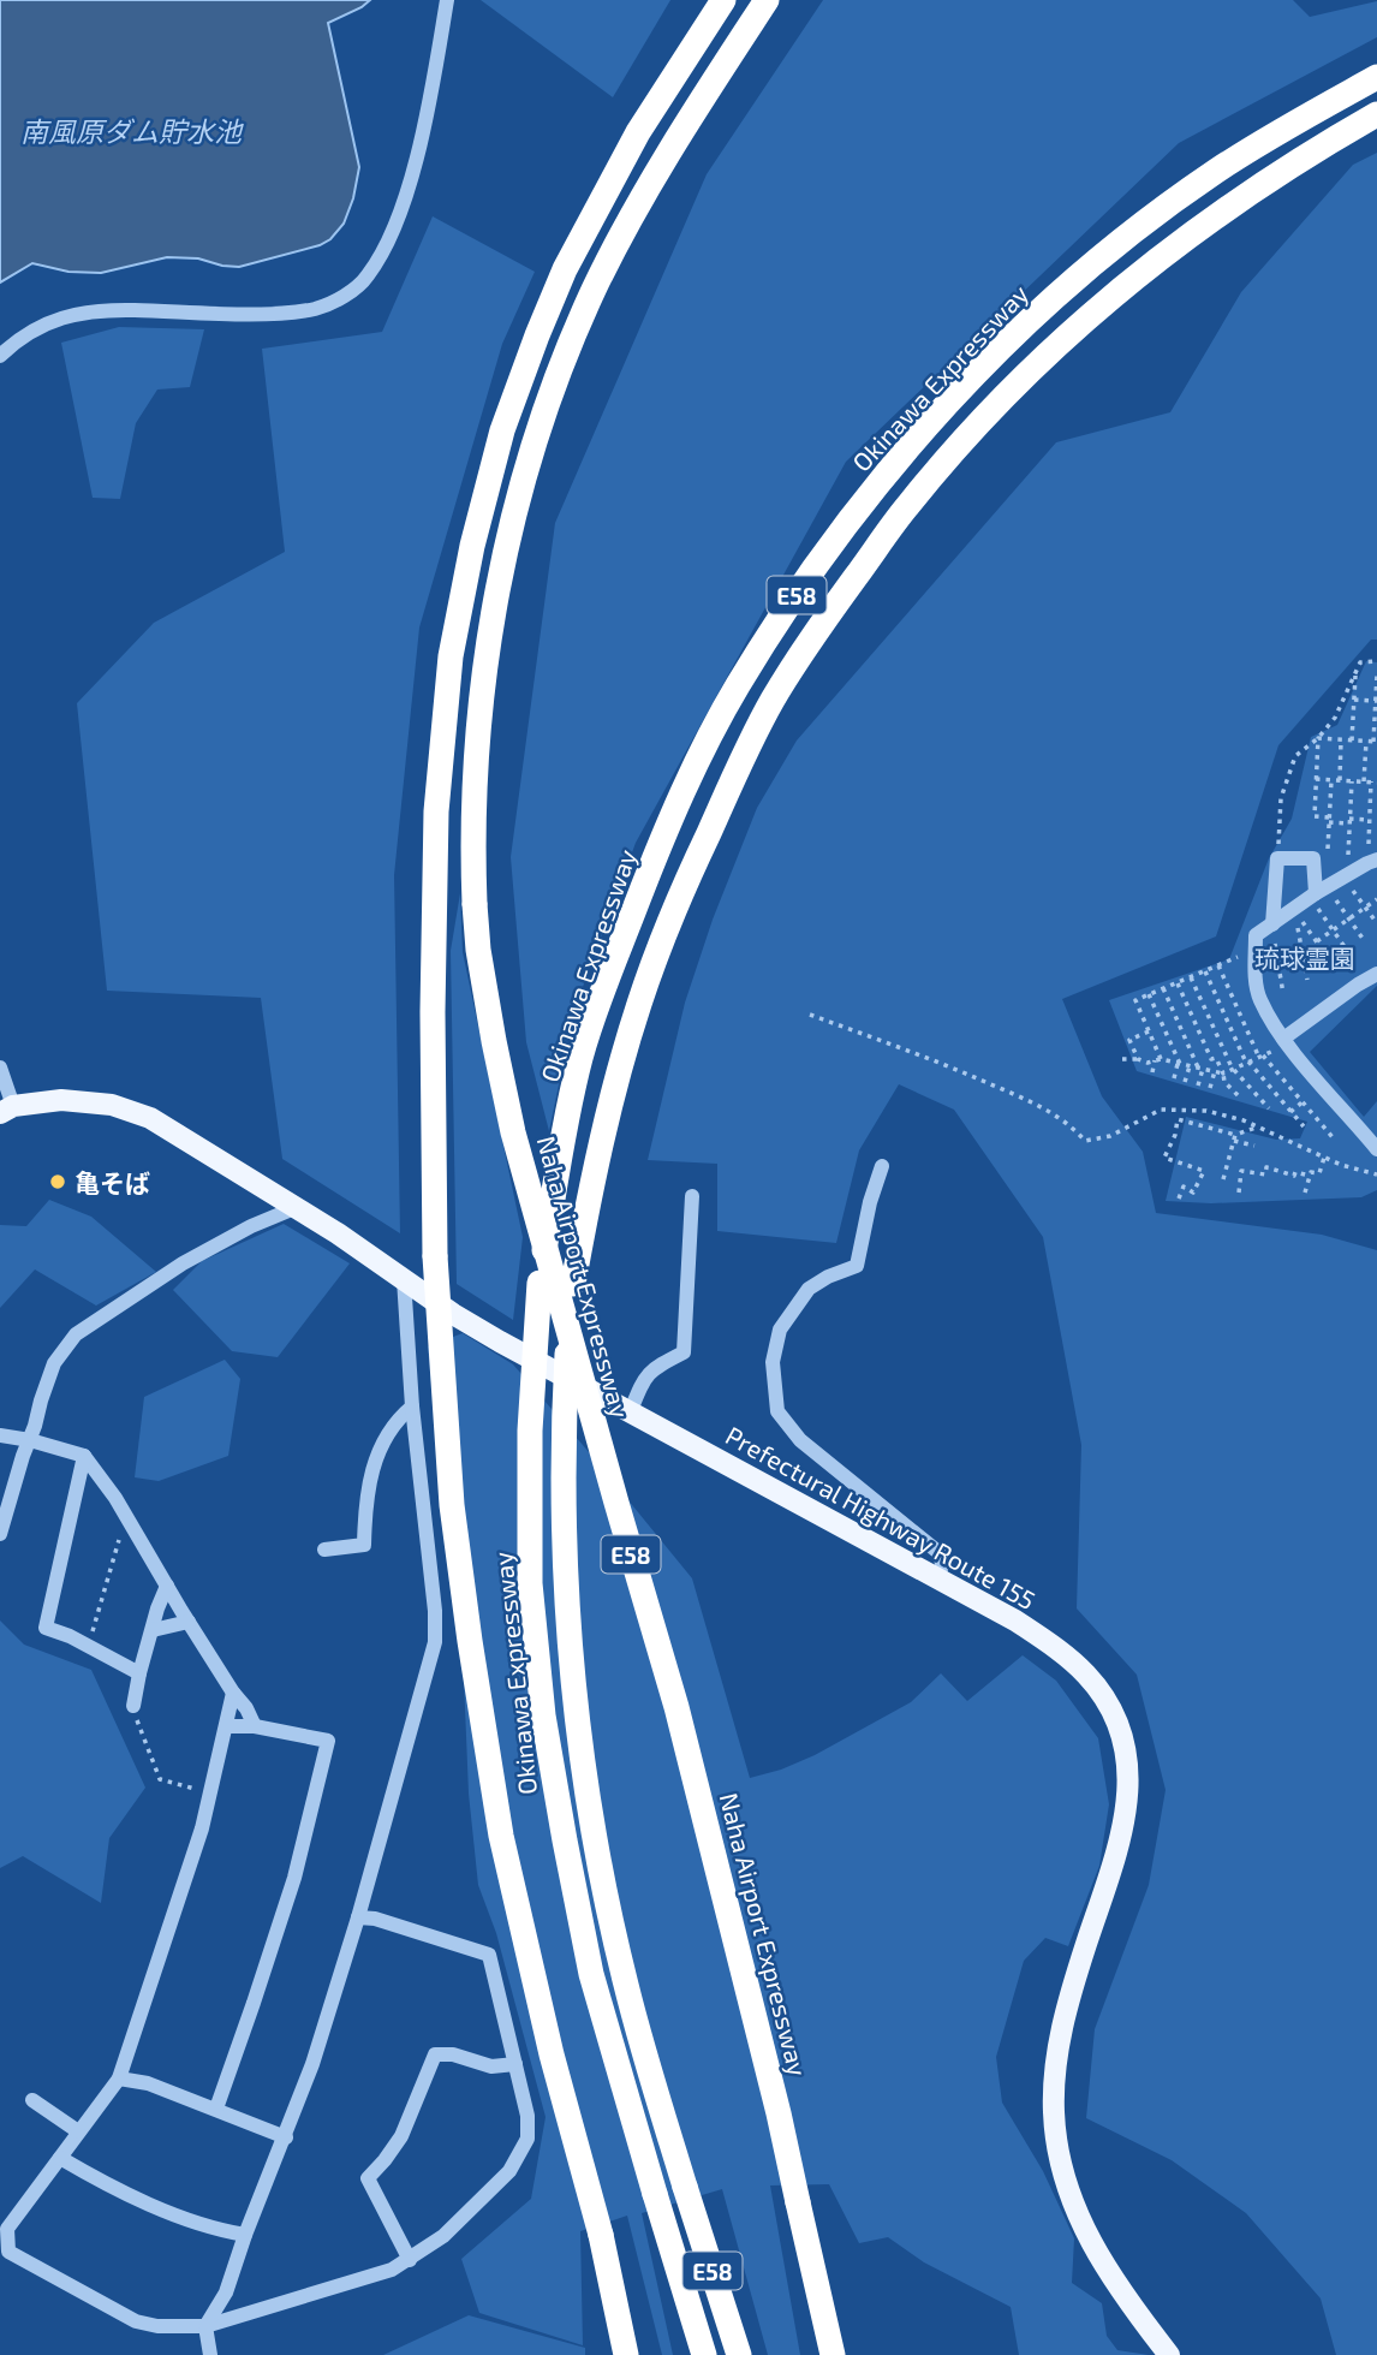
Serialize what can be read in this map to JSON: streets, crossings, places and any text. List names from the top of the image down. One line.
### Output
{"streets":{"highway":["Okinawa Expressway","E58","Naha Airport Expressway"],"main road":["Prefectural Highway Route 155"]},"water":["南風原ダム貯水池"],"parks":["琉球霊園"],"places":["亀そば"]}
